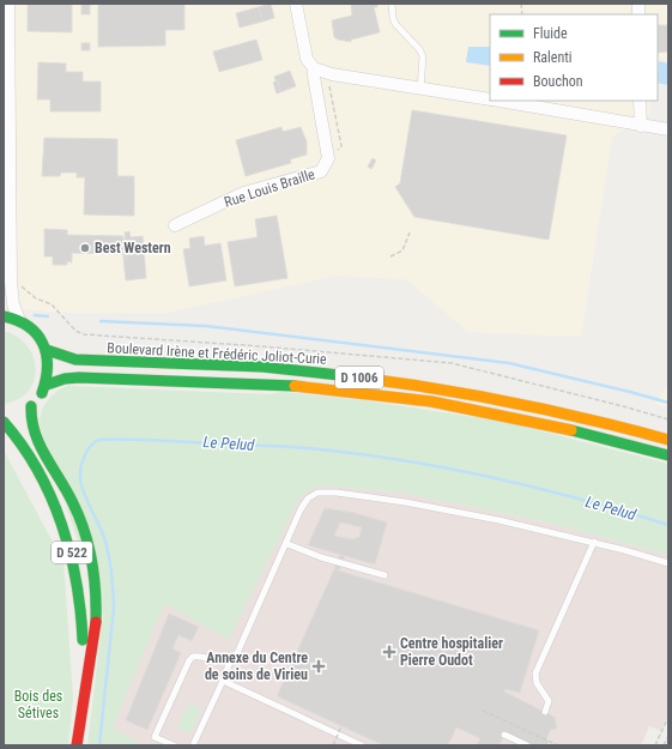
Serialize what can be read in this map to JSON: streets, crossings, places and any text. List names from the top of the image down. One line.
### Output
{"streets":{"main road":["Boulevard Irène et Frédéric Joliot-Curie","D 1006","D 522"],"street":["Rue Louis Braille"]},"water":["Le Pelud"],"parks":["Bois des Sétives"],"places":{"other":["Best Western"],"health":["Centre hospitalier Pierre Oudot","Annexe du Centre de soins de Virieu"]},"legend":["Fluide","Ralenti","Bouchon"]}
